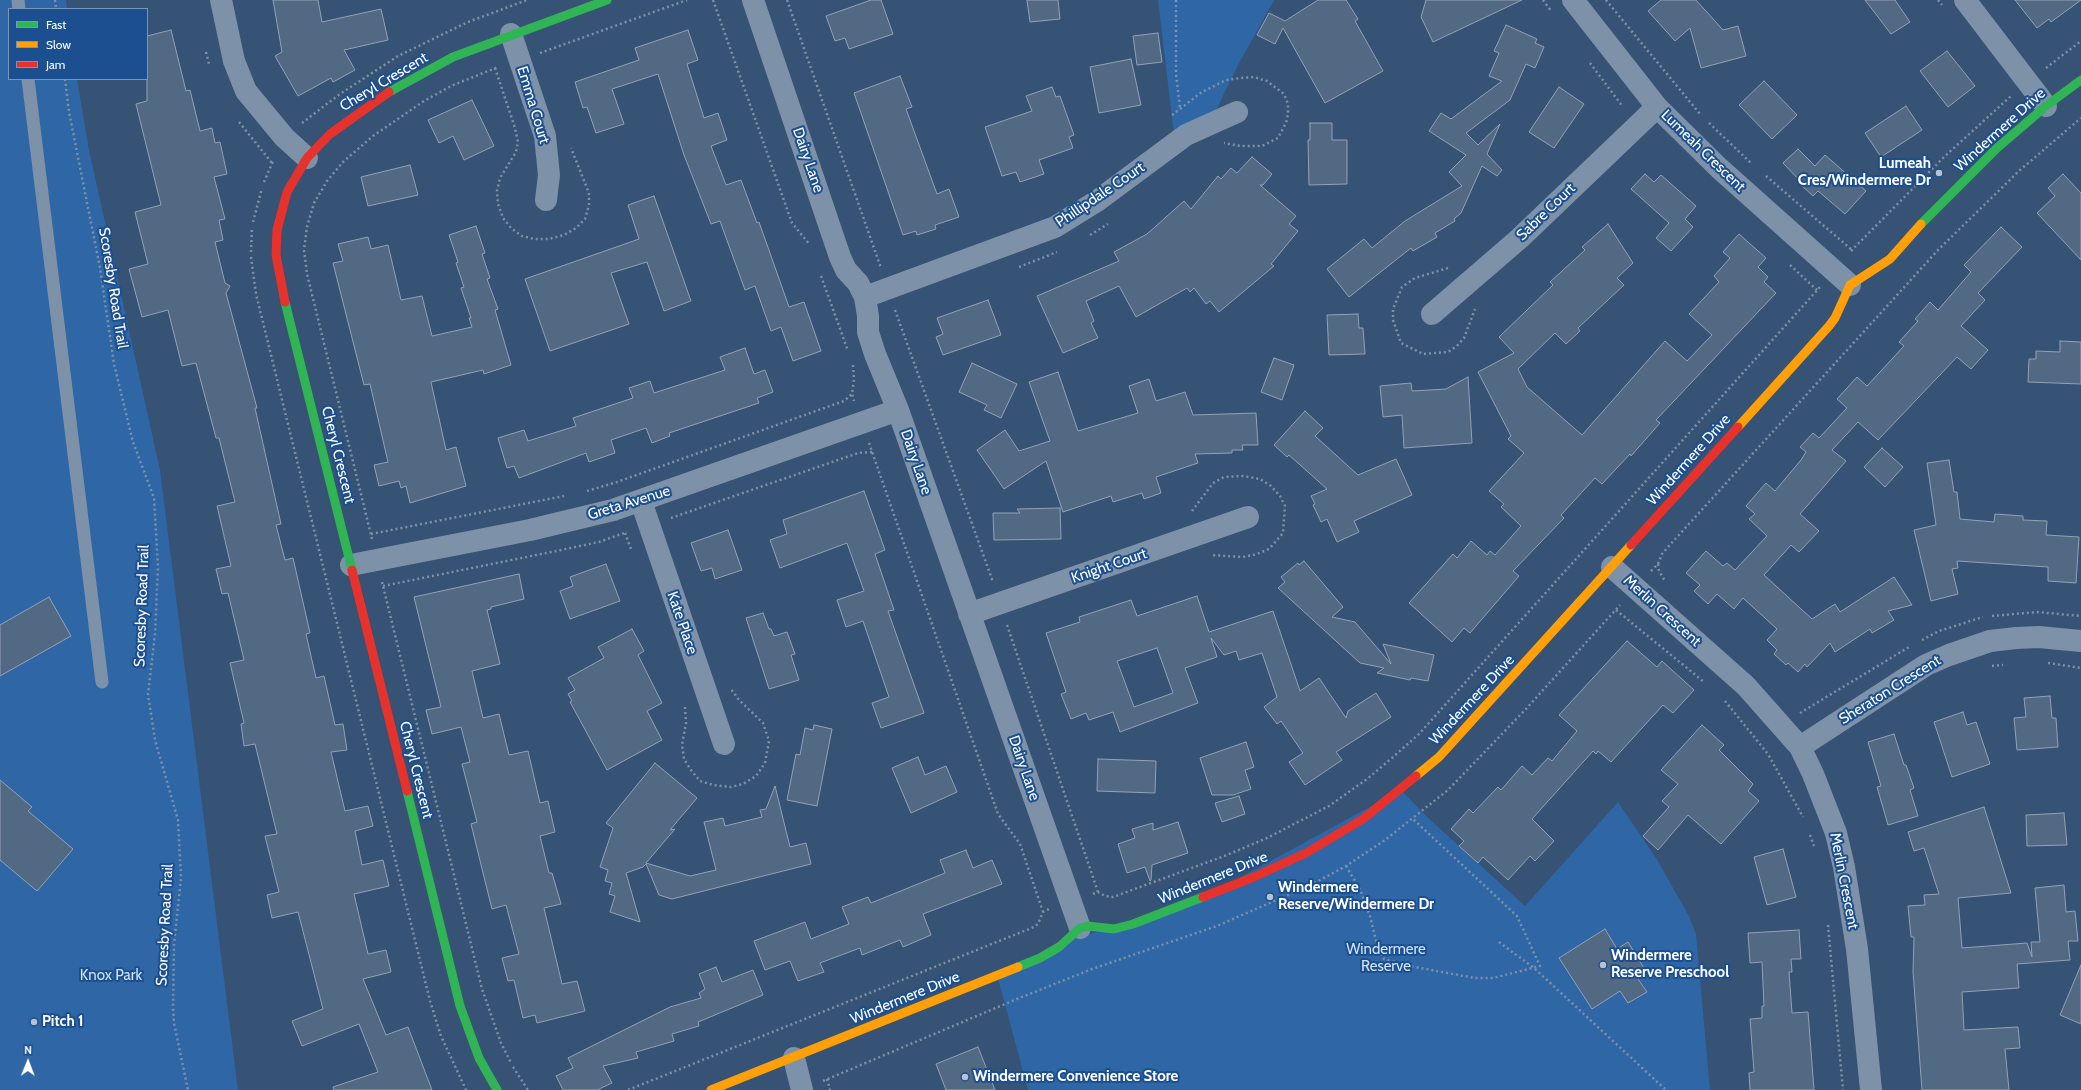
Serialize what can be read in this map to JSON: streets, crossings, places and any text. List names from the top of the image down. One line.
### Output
{"streets":{"street":["Cheryl Crescent","Emma Court","Windermere Drive","Lumeah Crescent","Dairy Lane","Phillipdale Court","Sabre Court","Greta Avenue","Knight Court","Merlin Crescent","Kate Place","Sheraton Crescent"],"path":["Scoresby Road Trail"]},"crossings":[["Cheryl Crescent","Emma Court"],["Cheryl Crescent","Greta Avenue"],["Windermere Drive","Lumeah Crescent"],["Windermere Drive","Dairy Lane"],["Windermere Drive","Merlin Crescent"],["Lumeah Crescent","Sabre Court"],["Dairy Lane","Phillipdale Court"],["Dairy Lane","Greta Avenue"],["Dairy Lane","Knight Court"],["Greta Avenue","Kate Place"],["Merlin Crescent","Sheraton Crescent"]],"parks":["Windermere Reserve","Knox Park"],"places":["Lumeah Cres/Windermere Dr","Windermere Reserve/Windermere Dr","Windermere Reserve Preschool","Pitch 1","Windermere Convenience Store"],"legend":["Fast","Slow","Jam"],"north":"top"}
